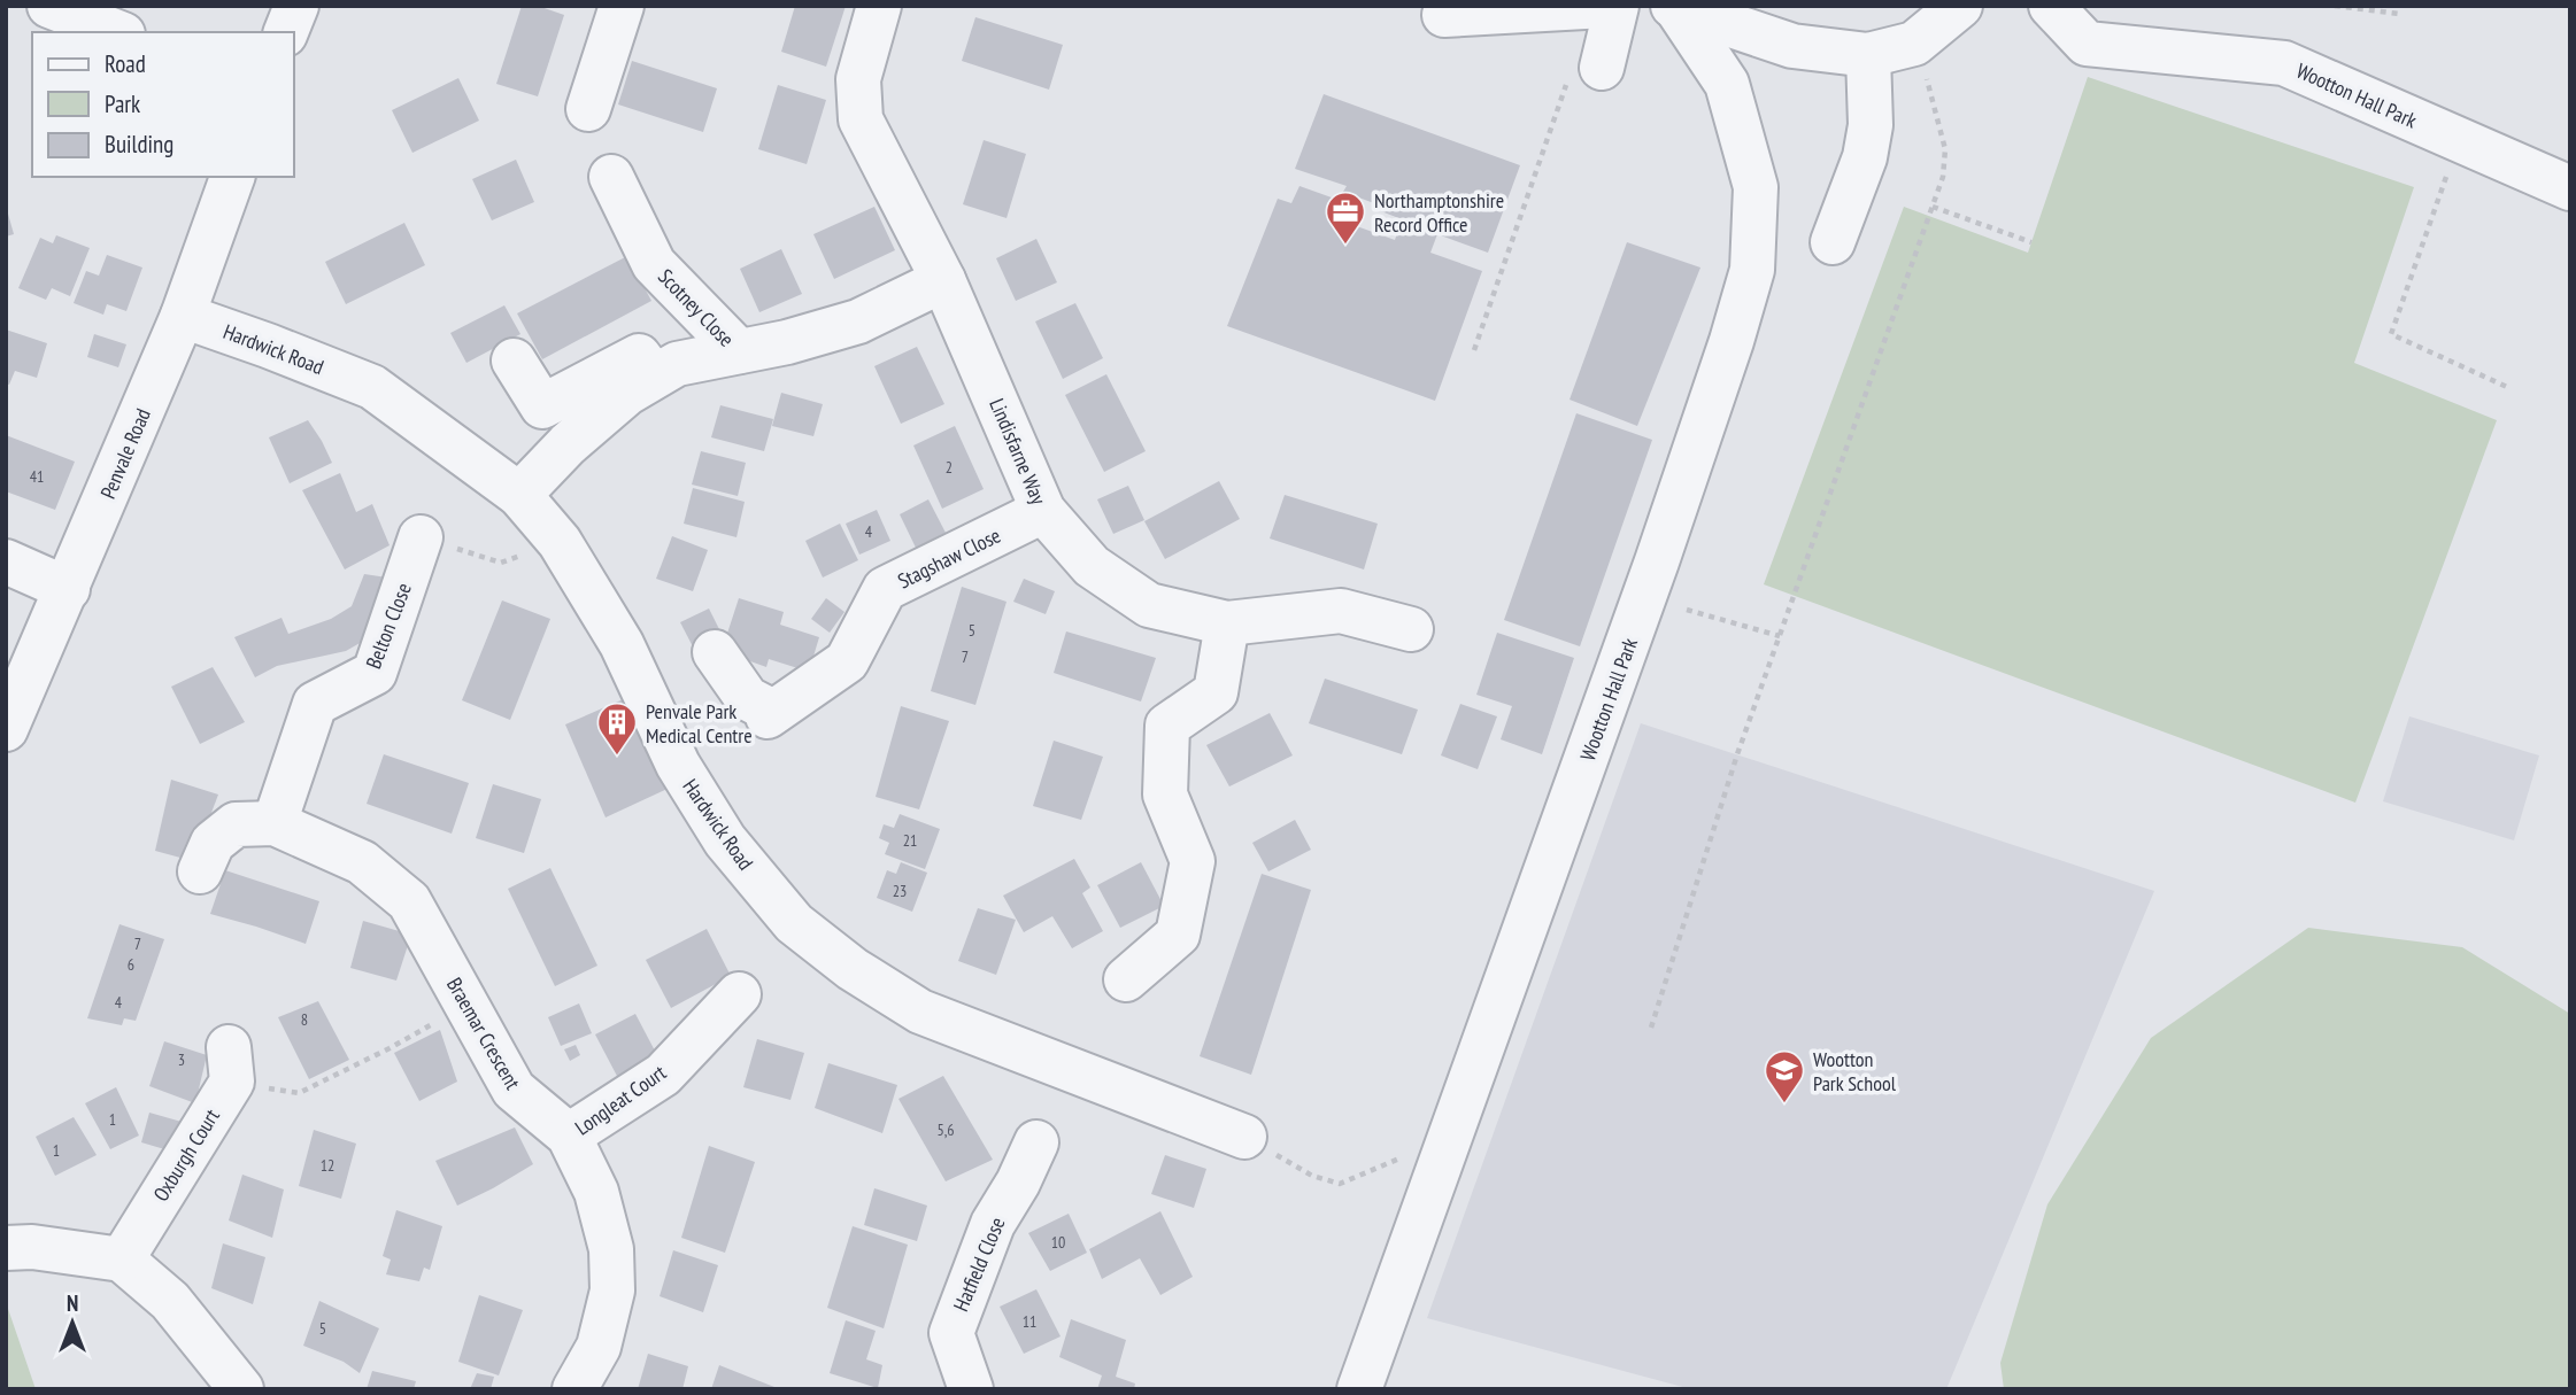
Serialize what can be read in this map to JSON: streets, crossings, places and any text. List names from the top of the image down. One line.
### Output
{"streets":{"street":["Wootton Hall Park","Scotney Close","Hardwick Road","Lindisfarne Way","Penvale Road","Stagshaw Close","Belton Close","Braemar Crescent","Longleat Court","Oxburgh Court","Hatfield Close"]},"crossings":[["Hardwick Road","Penvale Road"],["Lindisfarne Way","Stagshaw Close"],["Belton Close","Braemar Crescent"],["Braemar Crescent","Longleat Court"]],"places":{"office":["Northamptonshire Record Office"],"building":["Penvale Park Medical Centre"],"school or university":["Wootton Park School"]},"house_numbers":["2","41","4","5","7","21","23","7","6","4","8","3","1","5,6","1","12","10","11","5"],"legend":["Road","Park","Building"],"north":"top"}
